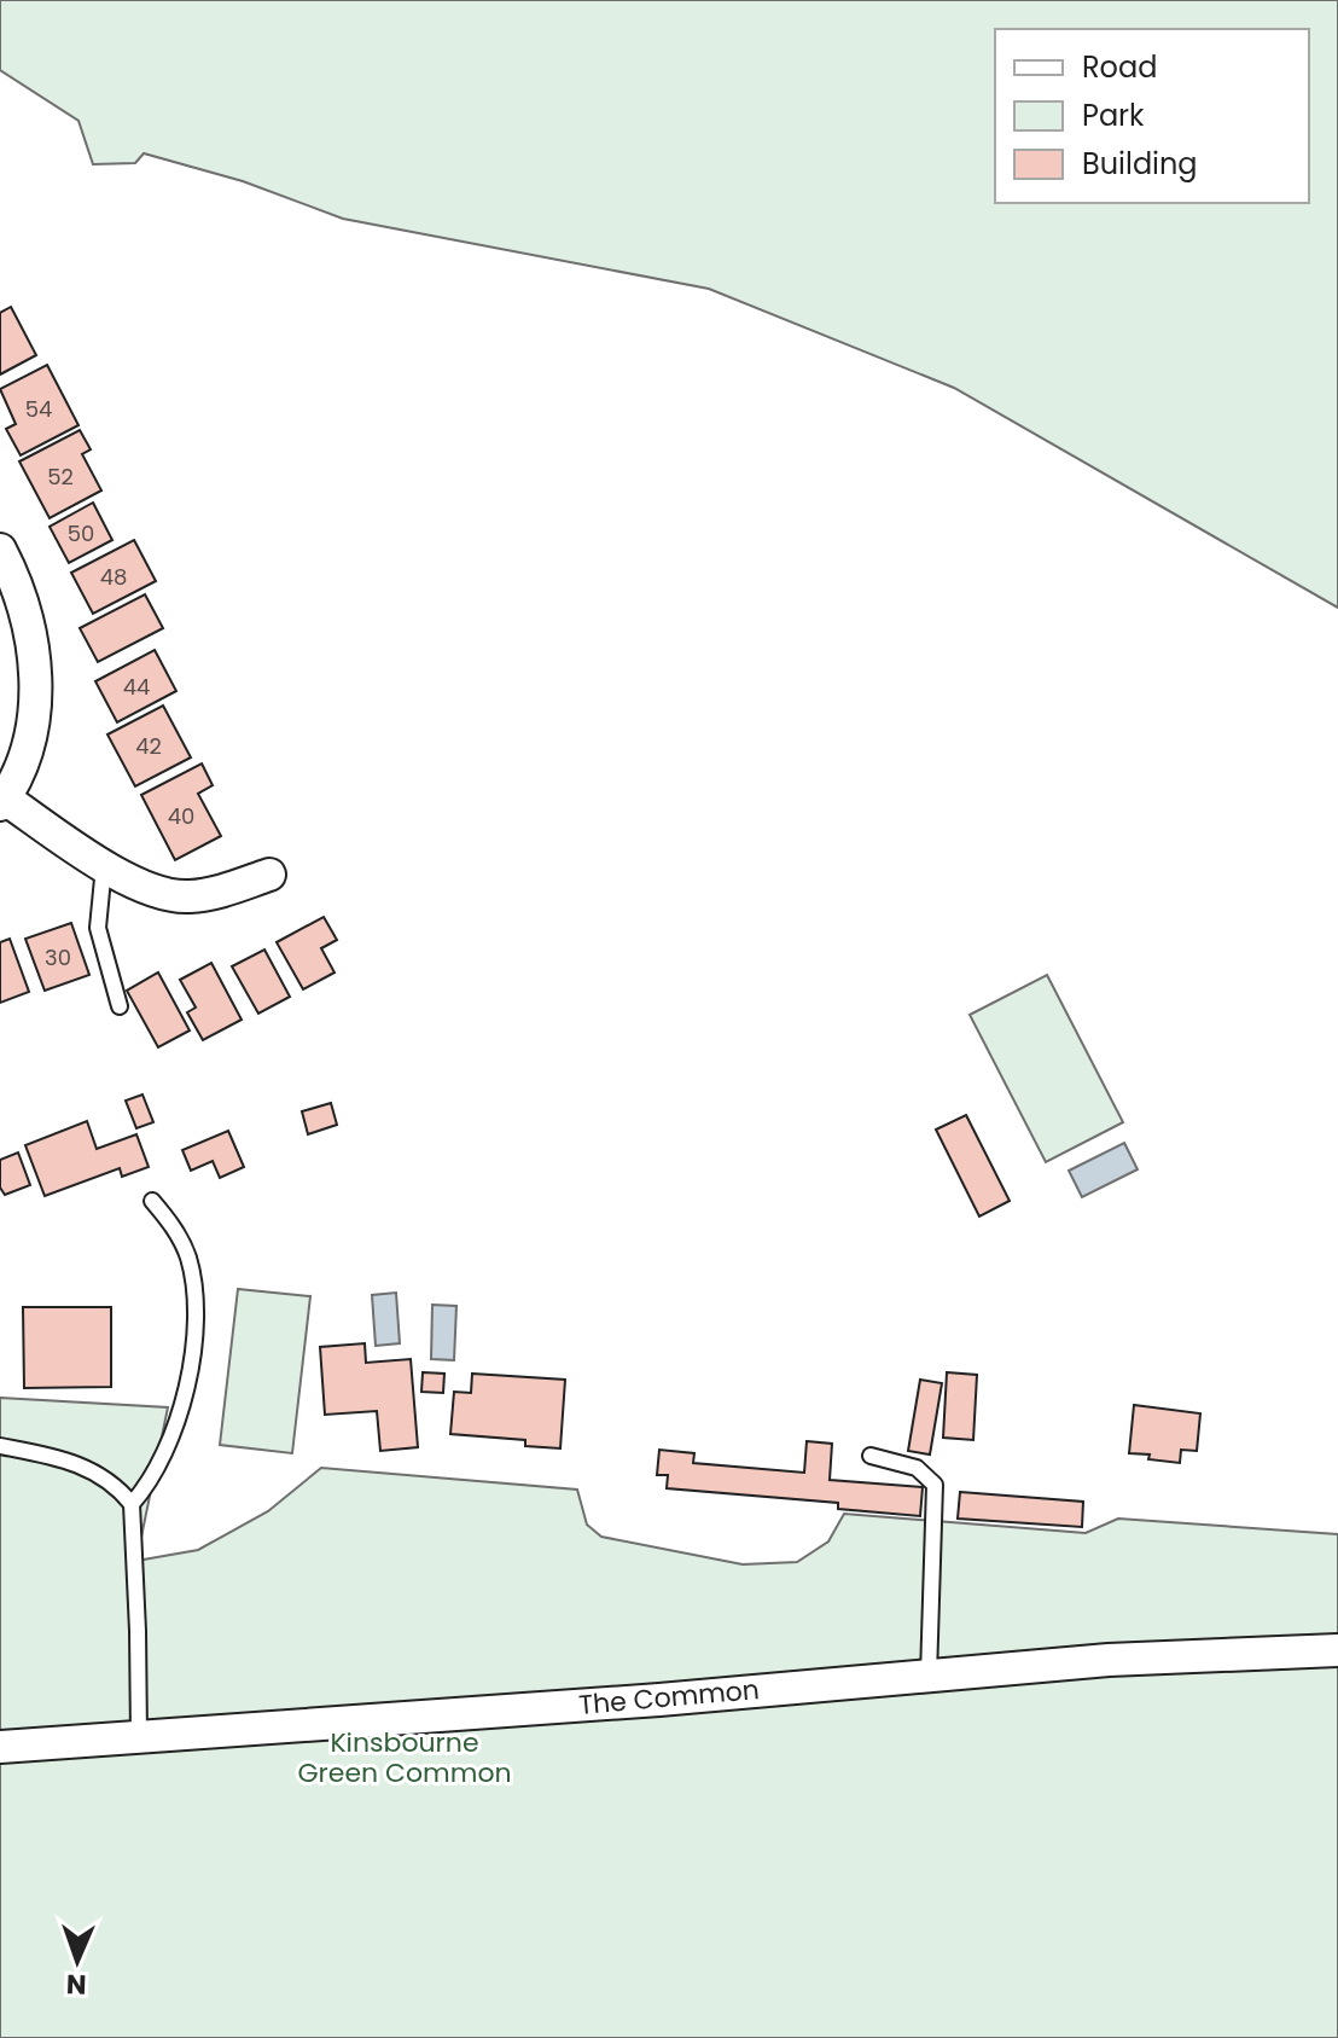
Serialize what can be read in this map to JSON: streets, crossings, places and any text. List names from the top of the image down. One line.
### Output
{"streets":{"street":["The Common"]},"parks":["Kinsbourne Green Common"],"house_numbers":["54","52","50","48","44","42","40","30"],"legend":["Road","Park","Building"],"north":"bottom"}
